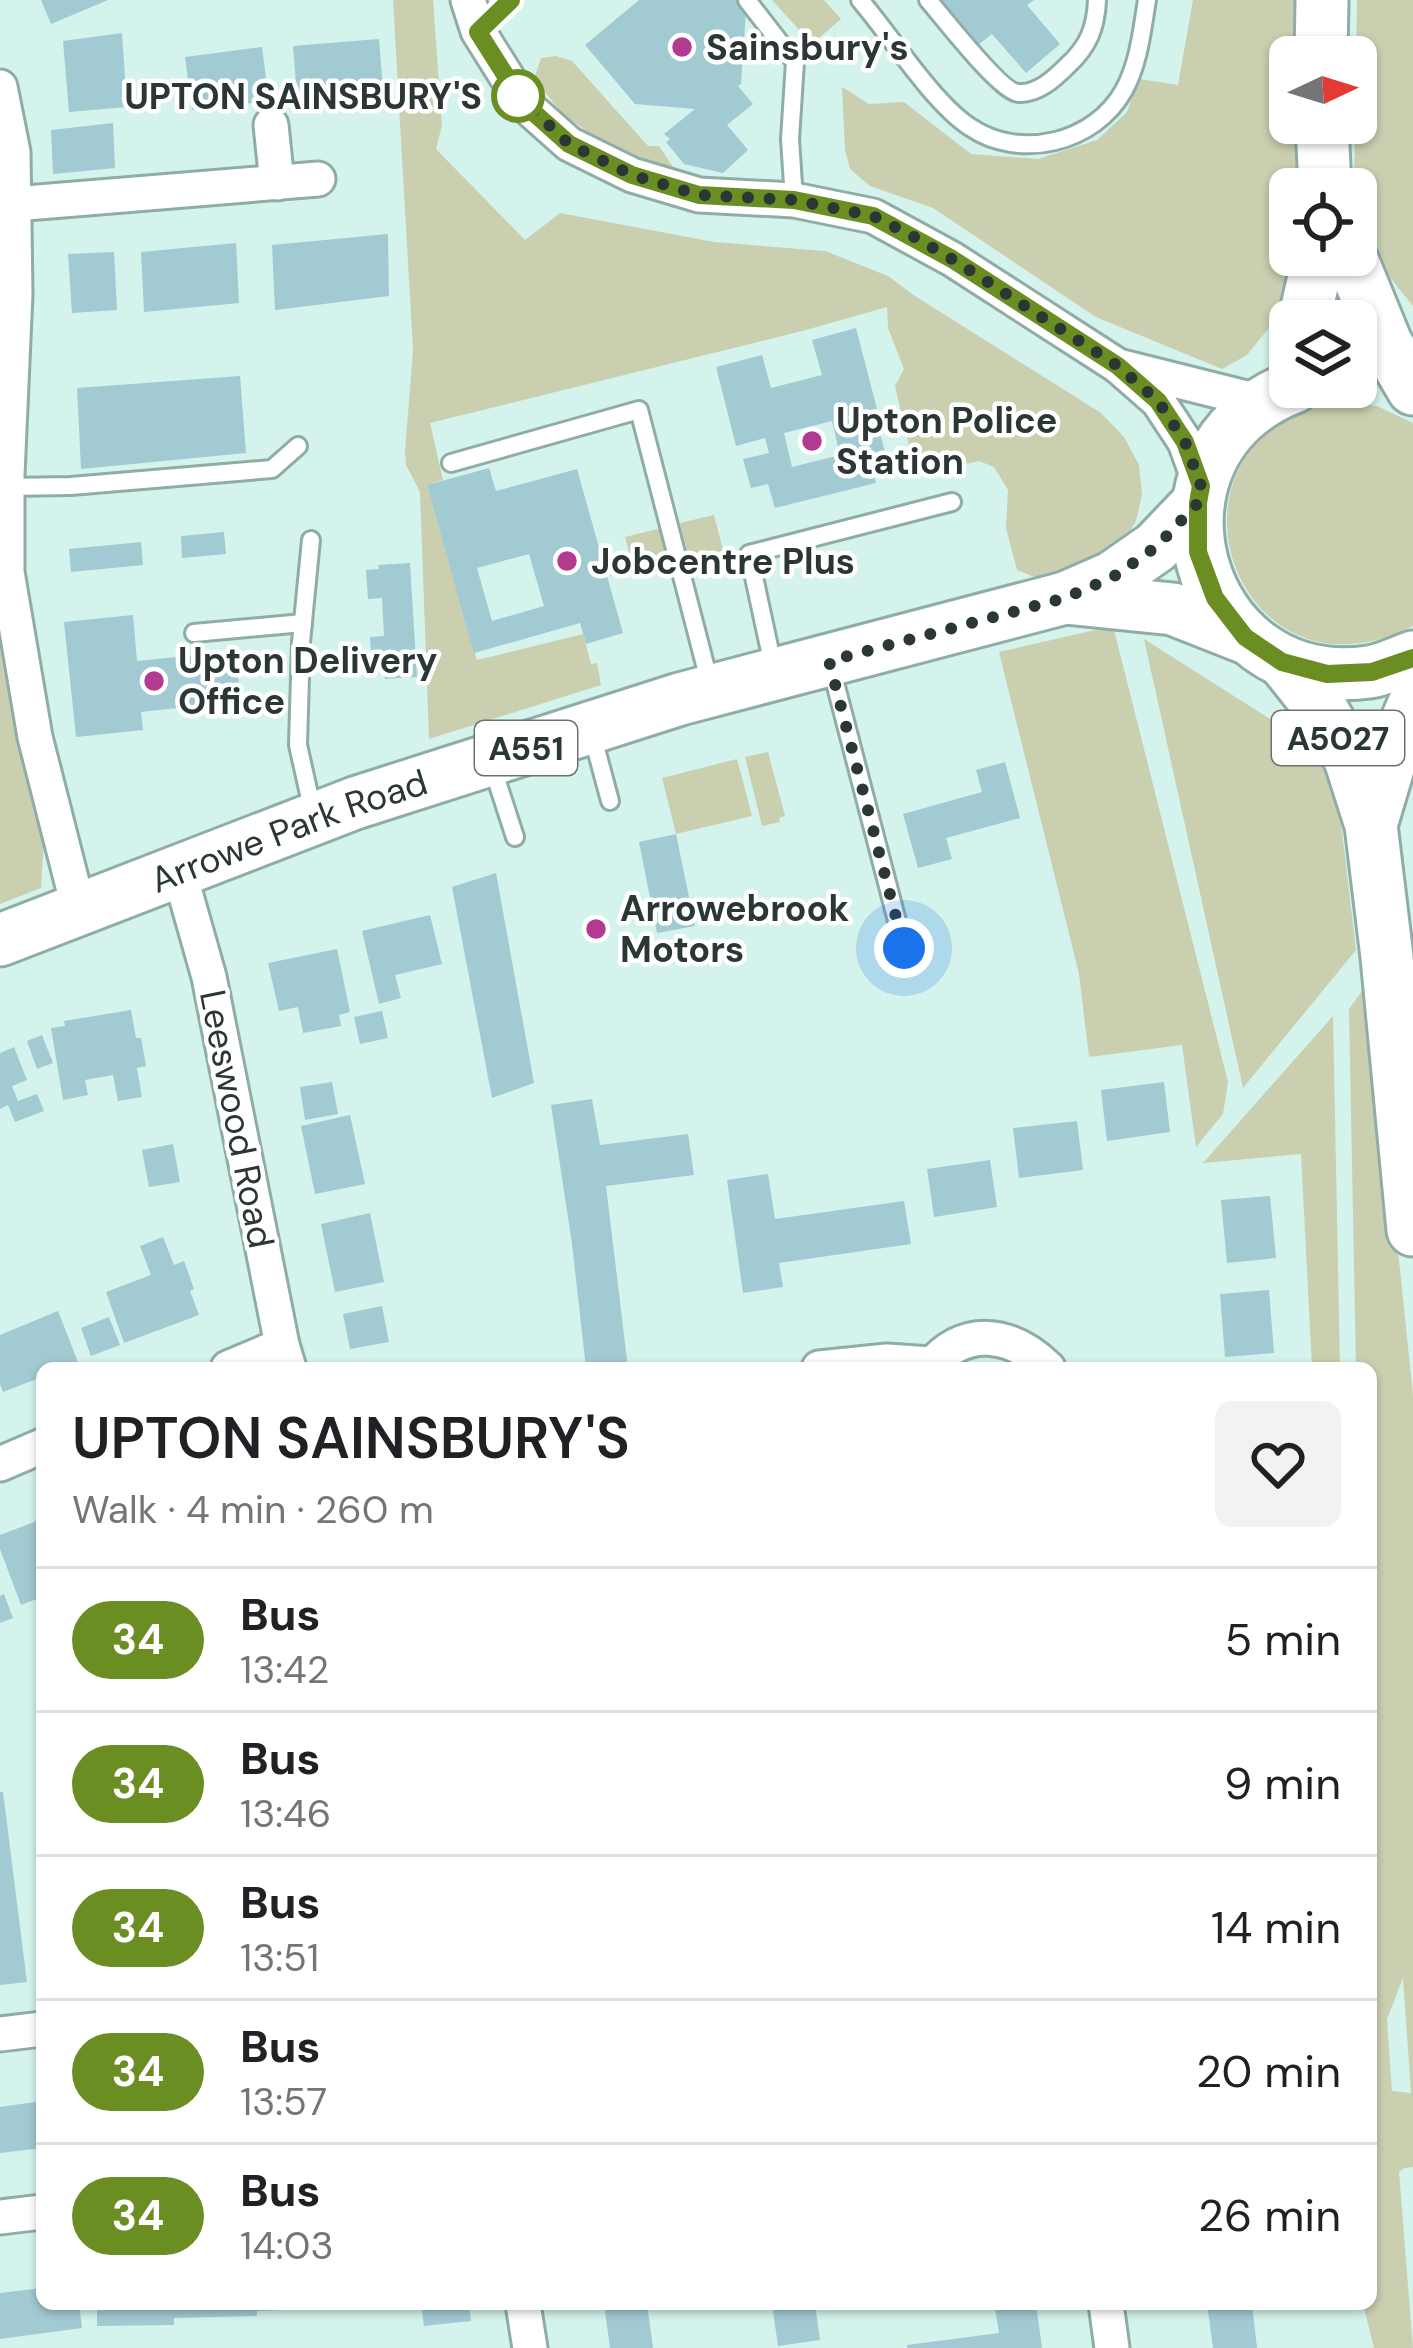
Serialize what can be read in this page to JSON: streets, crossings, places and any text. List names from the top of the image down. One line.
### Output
{"streets":{"main road":["A5027","A551","Arrowe Park Road"],"street":["Leeswood Road"]},"crossings":[["A5027","Arrowe Park Road"],["Arrowe Park Road","Leeswood Road"]],"places":["Sainsbury's","UPTON SAINSBURY'S","Upton Police Station","Jobcentre Plus","Upton Delivery Office","Arrowebrook Motors"],"lines":["bus line 34"],"north":"right","page":{"heading":["UPTON SAINSBURY'S","Walk · 4 min · 260 m"],"list":[{"mark":"34","name":"Bus","note":"13:42","value":"5 min"},{"mark":"34","name":"Bus","note":"13:46","value":"9 min"},{"mark":"34","name":"Bus","note":"13:51","value":"14 min"},{"mark":"34","name":"Bus","note":"13:57","value":"20 min"},{"mark":"34","name":"Bus","note":"14:03","value":"26 min"}]}}
